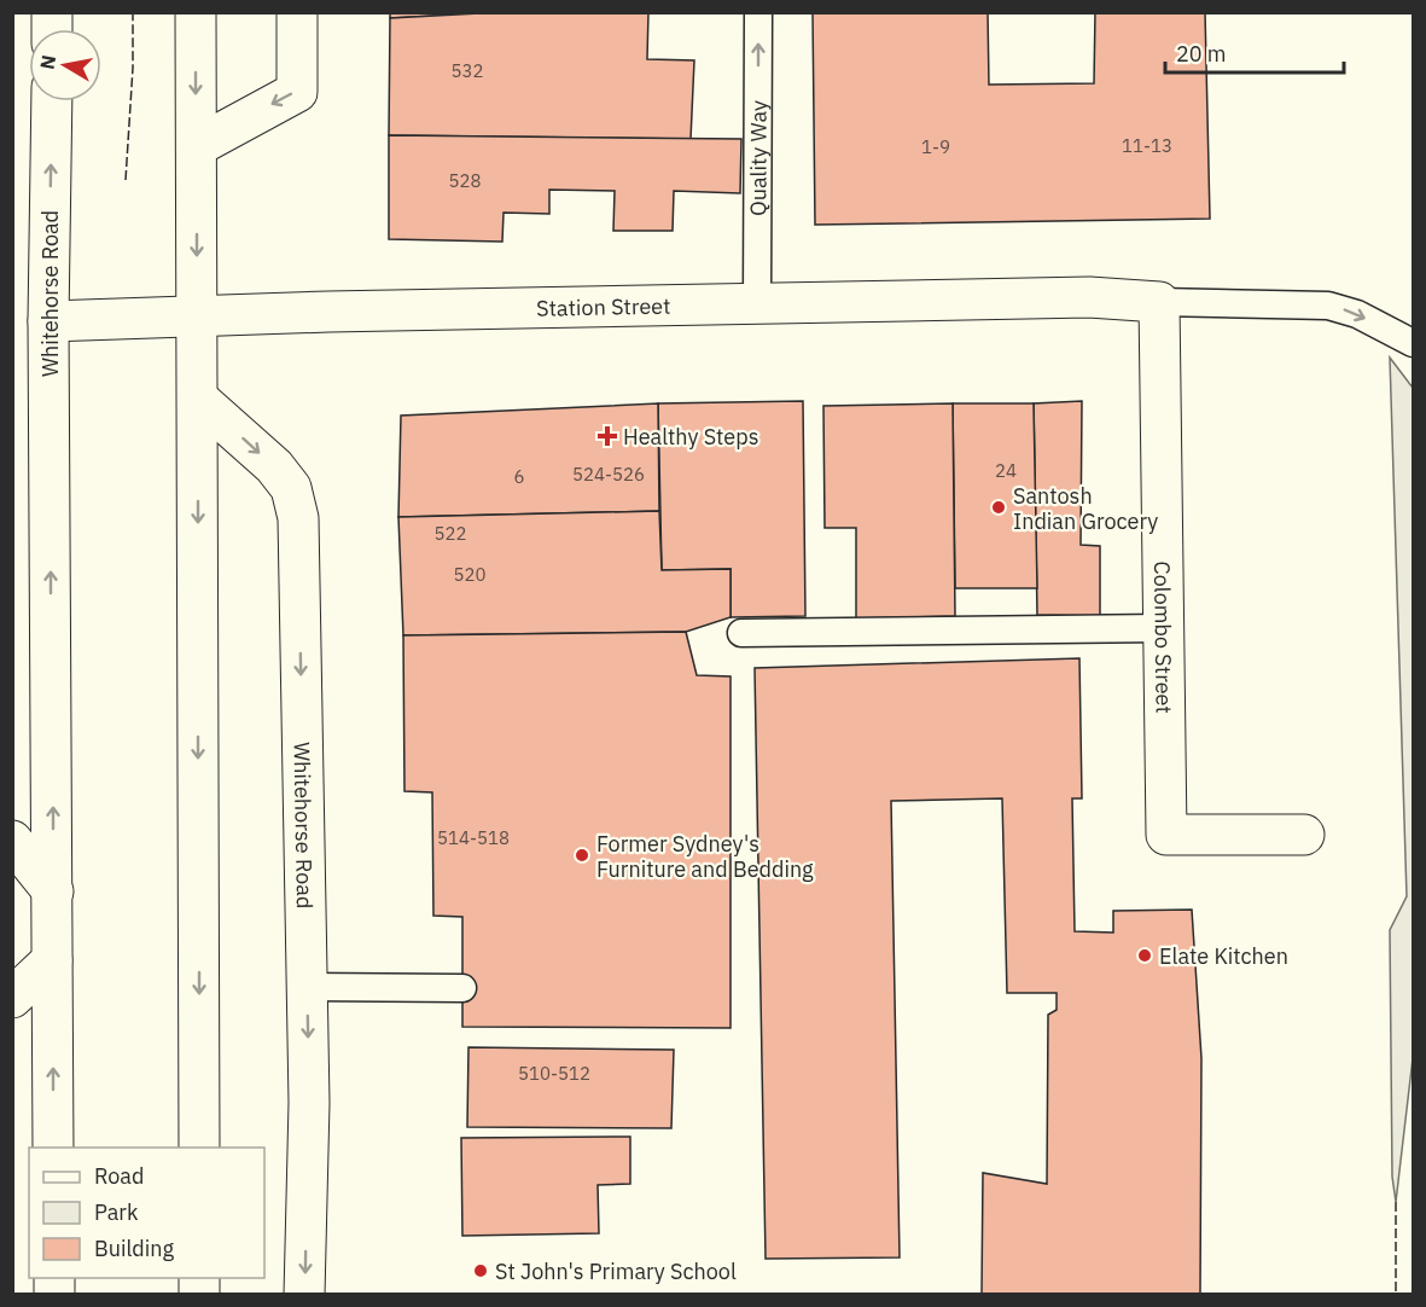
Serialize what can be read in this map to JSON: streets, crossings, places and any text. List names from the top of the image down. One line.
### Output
{"streets":{"main road":["Whitehorse Road","Station Street","Colombo Street"],"lane":["Quality Way"]},"crossings":[["Quality Way","Station Street"],["Whitehorse Road","Station Street"],["Station Street","Colombo Street"]],"one_way":["Quality Way"],"places":{"health":["Healthy Steps"],"other":["Santosh Indian Grocery","Former Sydney's Furniture and Bedding","Elate Kitchen","St John's Primary School"]},"house_numbers":["532","11-13","1-9","528","24","524-526","6","522","520","514-518","510-512"],"legend":["Road","Park","Building"],"scale_bar":"20 m","north":"left"}
